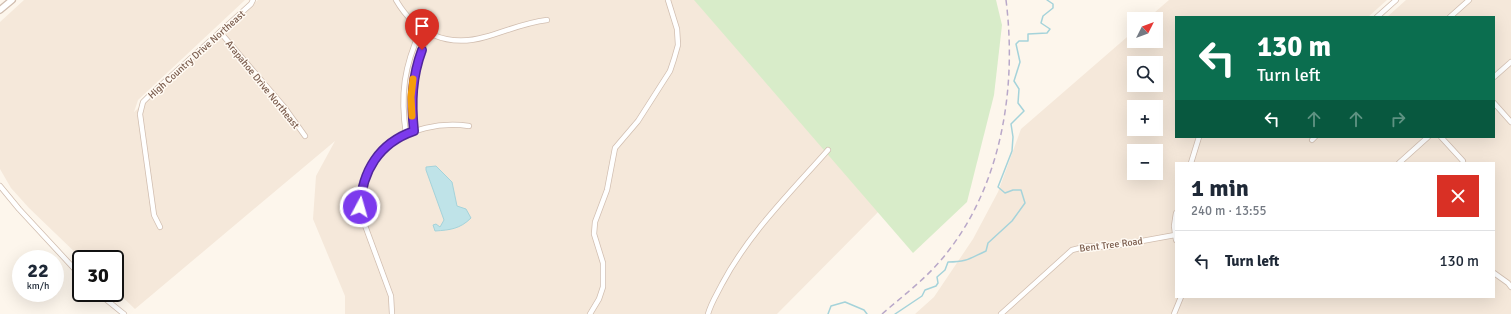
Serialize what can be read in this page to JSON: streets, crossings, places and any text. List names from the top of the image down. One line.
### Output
{"streets":{"street":["High Country Drive Northeast","Arapahoe Drive Northeast","Bent Tree Road"]},"crossings":[["High Country Drive Northeast","Arapahoe Drive Northeast"]],"north":"top right","page":{"map_buttons":["+","−"],"turn":["130 m","Turn left"],"heading":["1 min","240 m · 13:55"],"list":[{"name":"Turn left","value":"130 m"}],"speed":"22 km/h","limit":"30"}}
